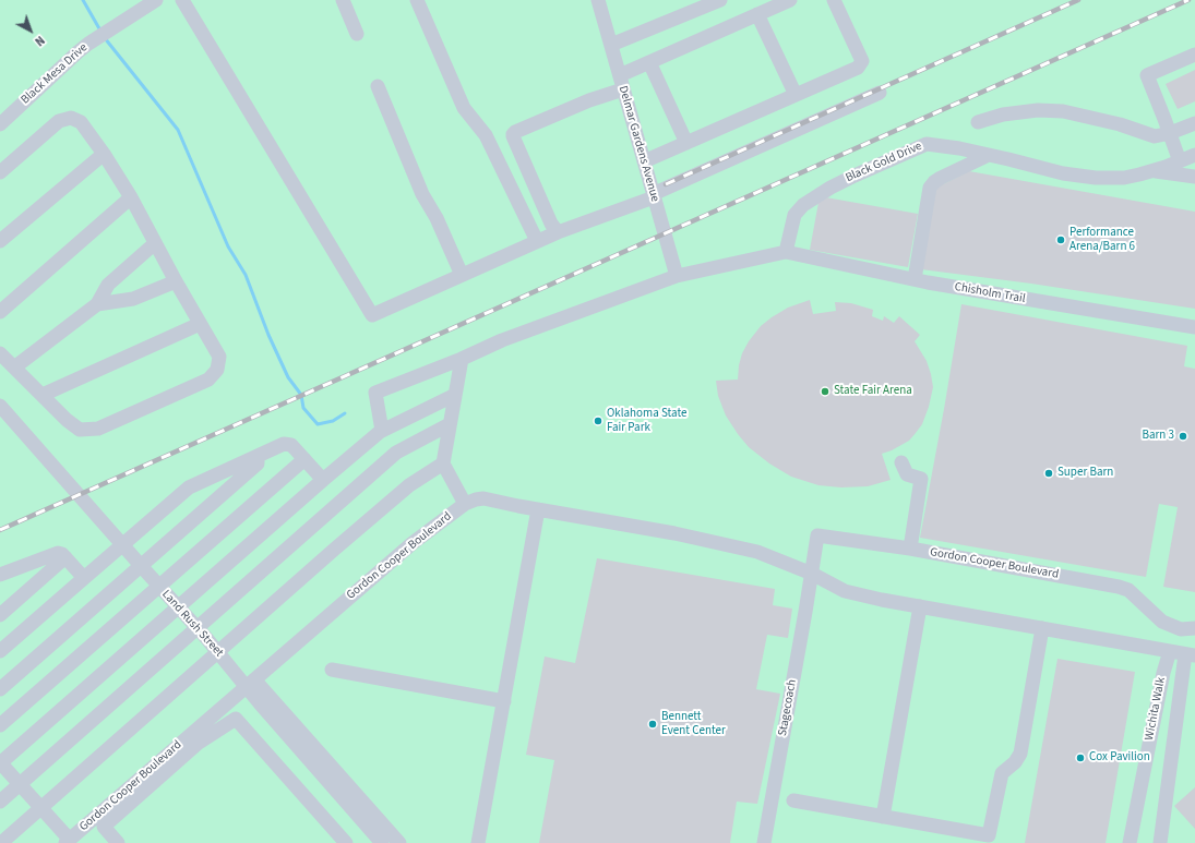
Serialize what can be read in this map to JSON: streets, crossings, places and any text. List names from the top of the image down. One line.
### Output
{"streets":{"street":["Black Mesa Drive","Delmar Gardens Avenue","Black Gold Drive","Chisholm Trail","Gordon Cooper Boulevard","Land Rush Street","Stagecoach","Wichita Walk"]},"crossings":[["Black Gold Drive","Chisholm Trail"],["Gordon Cooper Boulevard","Land Rush Street"],["Gordon Cooper Boulevard","Stagecoach"],["Gordon Cooper Boulevard","Wichita Walk"]],"places":["Performance Arena/Barn 6","State Fair Arena","Oklahoma State Fair Park","Barn 3","Super Barn","Bennett Event Center","Cox Pavilion"],"north":"bottom right"}
